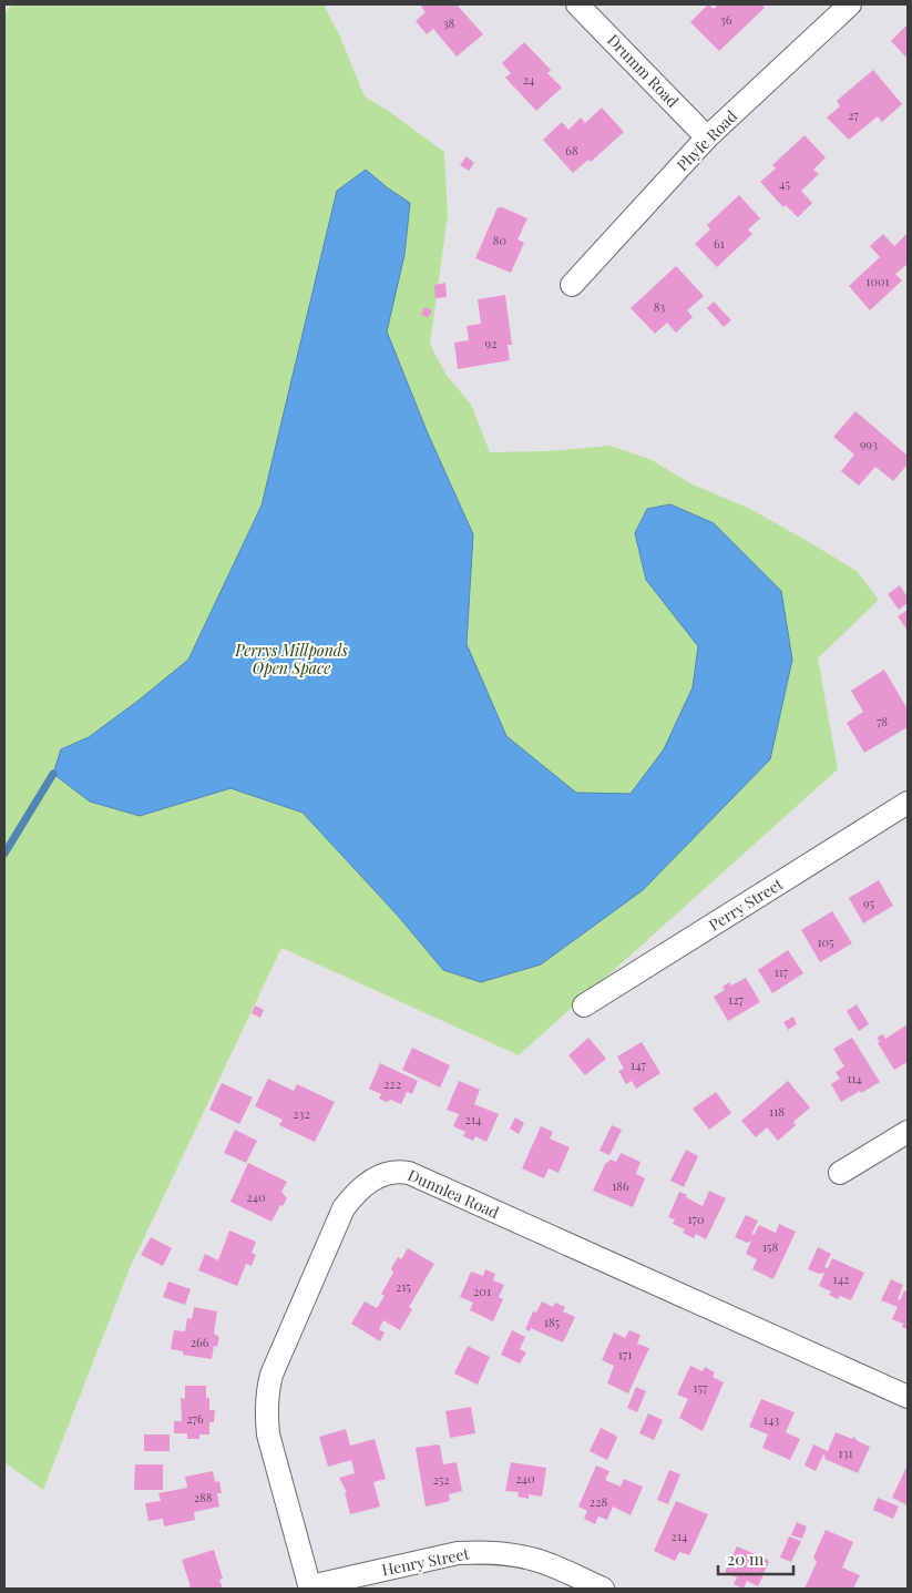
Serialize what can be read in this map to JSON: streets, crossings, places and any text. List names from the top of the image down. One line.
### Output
{"streets":{"street":["Drumm Road","Phyfe Road","Perry Street","Dunnlea Road","Henry Street"]},"crossings":[["Drumm Road","Phyfe Road"],["Dunnlea Road","Henry Street"]],"parks":["Perrys Millponds Open Space"],"house_numbers":["36","38","24","27","68","45","80","61","1001","83","92","993","78","95","105","117","127","147","114","222","118","232","214","186","240","170","158","142","215","201","185","266","171","157","276","143","131","240","252","288","228","214"],"scale_bar":"20 m"}
